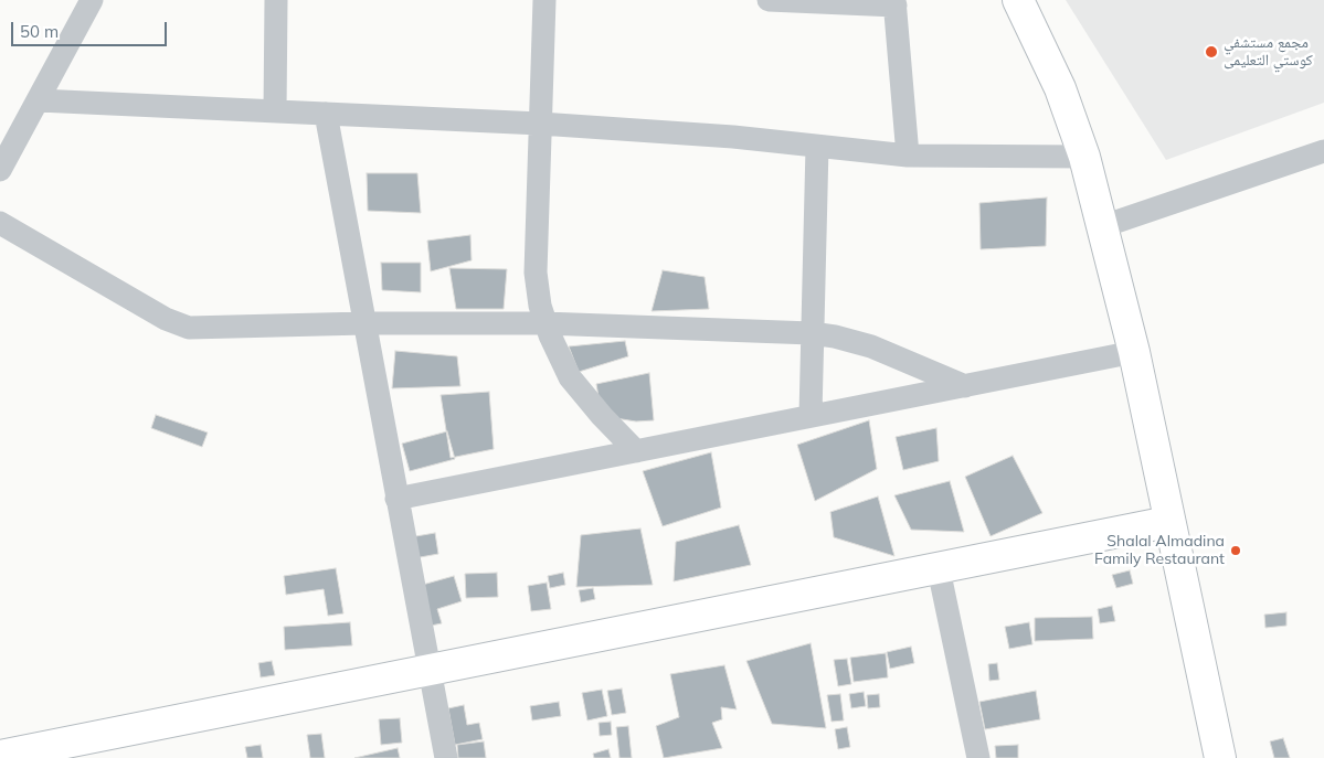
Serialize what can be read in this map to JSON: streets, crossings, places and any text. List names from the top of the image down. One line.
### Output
{"places":["مجمع مستشفي كوستي التعليمى","Shalal Almadina Family Restaurant"],"scale_bar":"50 m"}
